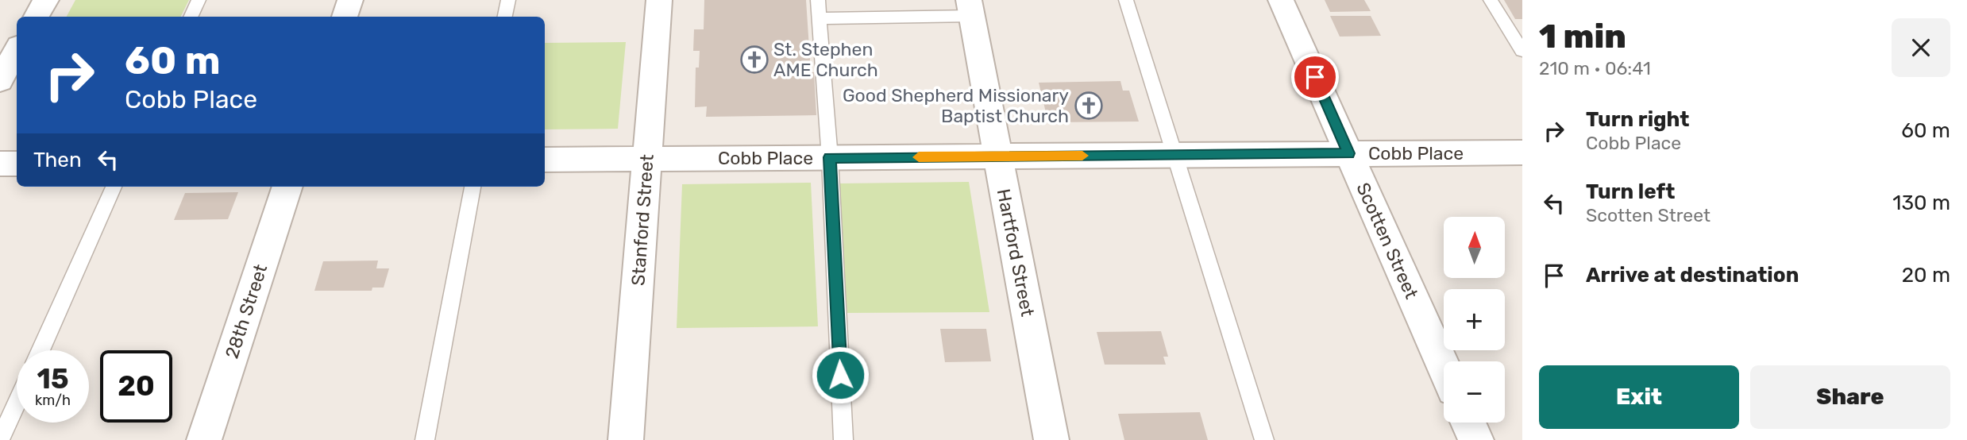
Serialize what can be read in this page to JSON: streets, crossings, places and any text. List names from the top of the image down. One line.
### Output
{"streets":{"street":["Cobb Place","Stanford Street","Scotten Street","Hartford Street","28th Street"]},"crossings":[["Cobb Place","Stanford Street"],["Cobb Place","Scotten Street"],["Cobb Place","Hartford Street"]],"places":{"church":["St. Stephen AME Church","Good Shepherd Missionary Baptist Church"]},"north":"top","page":{"heading":["1 min","210 m · 06:41"],"turn":["60 m","Cobb Place"],"list":[{"name":"Turn right","note":"Cobb Place","value":"60 m"},{"name":"Turn left","note":"Scotten Street","value":"130 m"},{"name":"Arrive at destination","value":"20 m"}],"then":"Then","map_buttons":["+","−"],"speed":"15 km/h","limit":"20","buttons":["Exit","Share"]}}
